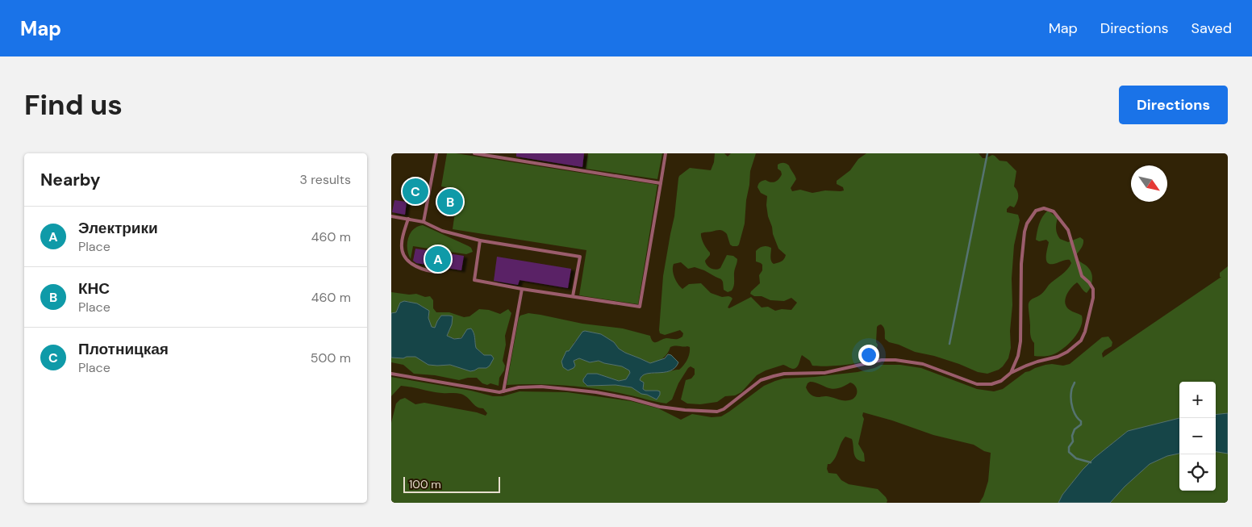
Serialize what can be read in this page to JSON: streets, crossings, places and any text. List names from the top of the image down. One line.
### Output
{"scale_bar":"100 m","north":"bottom right","page":{"header":"Map","nav":["Map","Directions","Saved"],"buttons":"Directions","title":"Find us","heading":["Nearby","3 results"],"pins":["C","B","A"],"list":[{"mark":"A","name":"Электрики","note":"Place","value":"460 m"},{"mark":"B","name":"КНС","note":"Place","value":"460 m"},{"mark":"C","name":"Плотницкая","note":"Place","value":"500 m"}],"map_buttons":["+","−"],"scale":"100 m"}}
